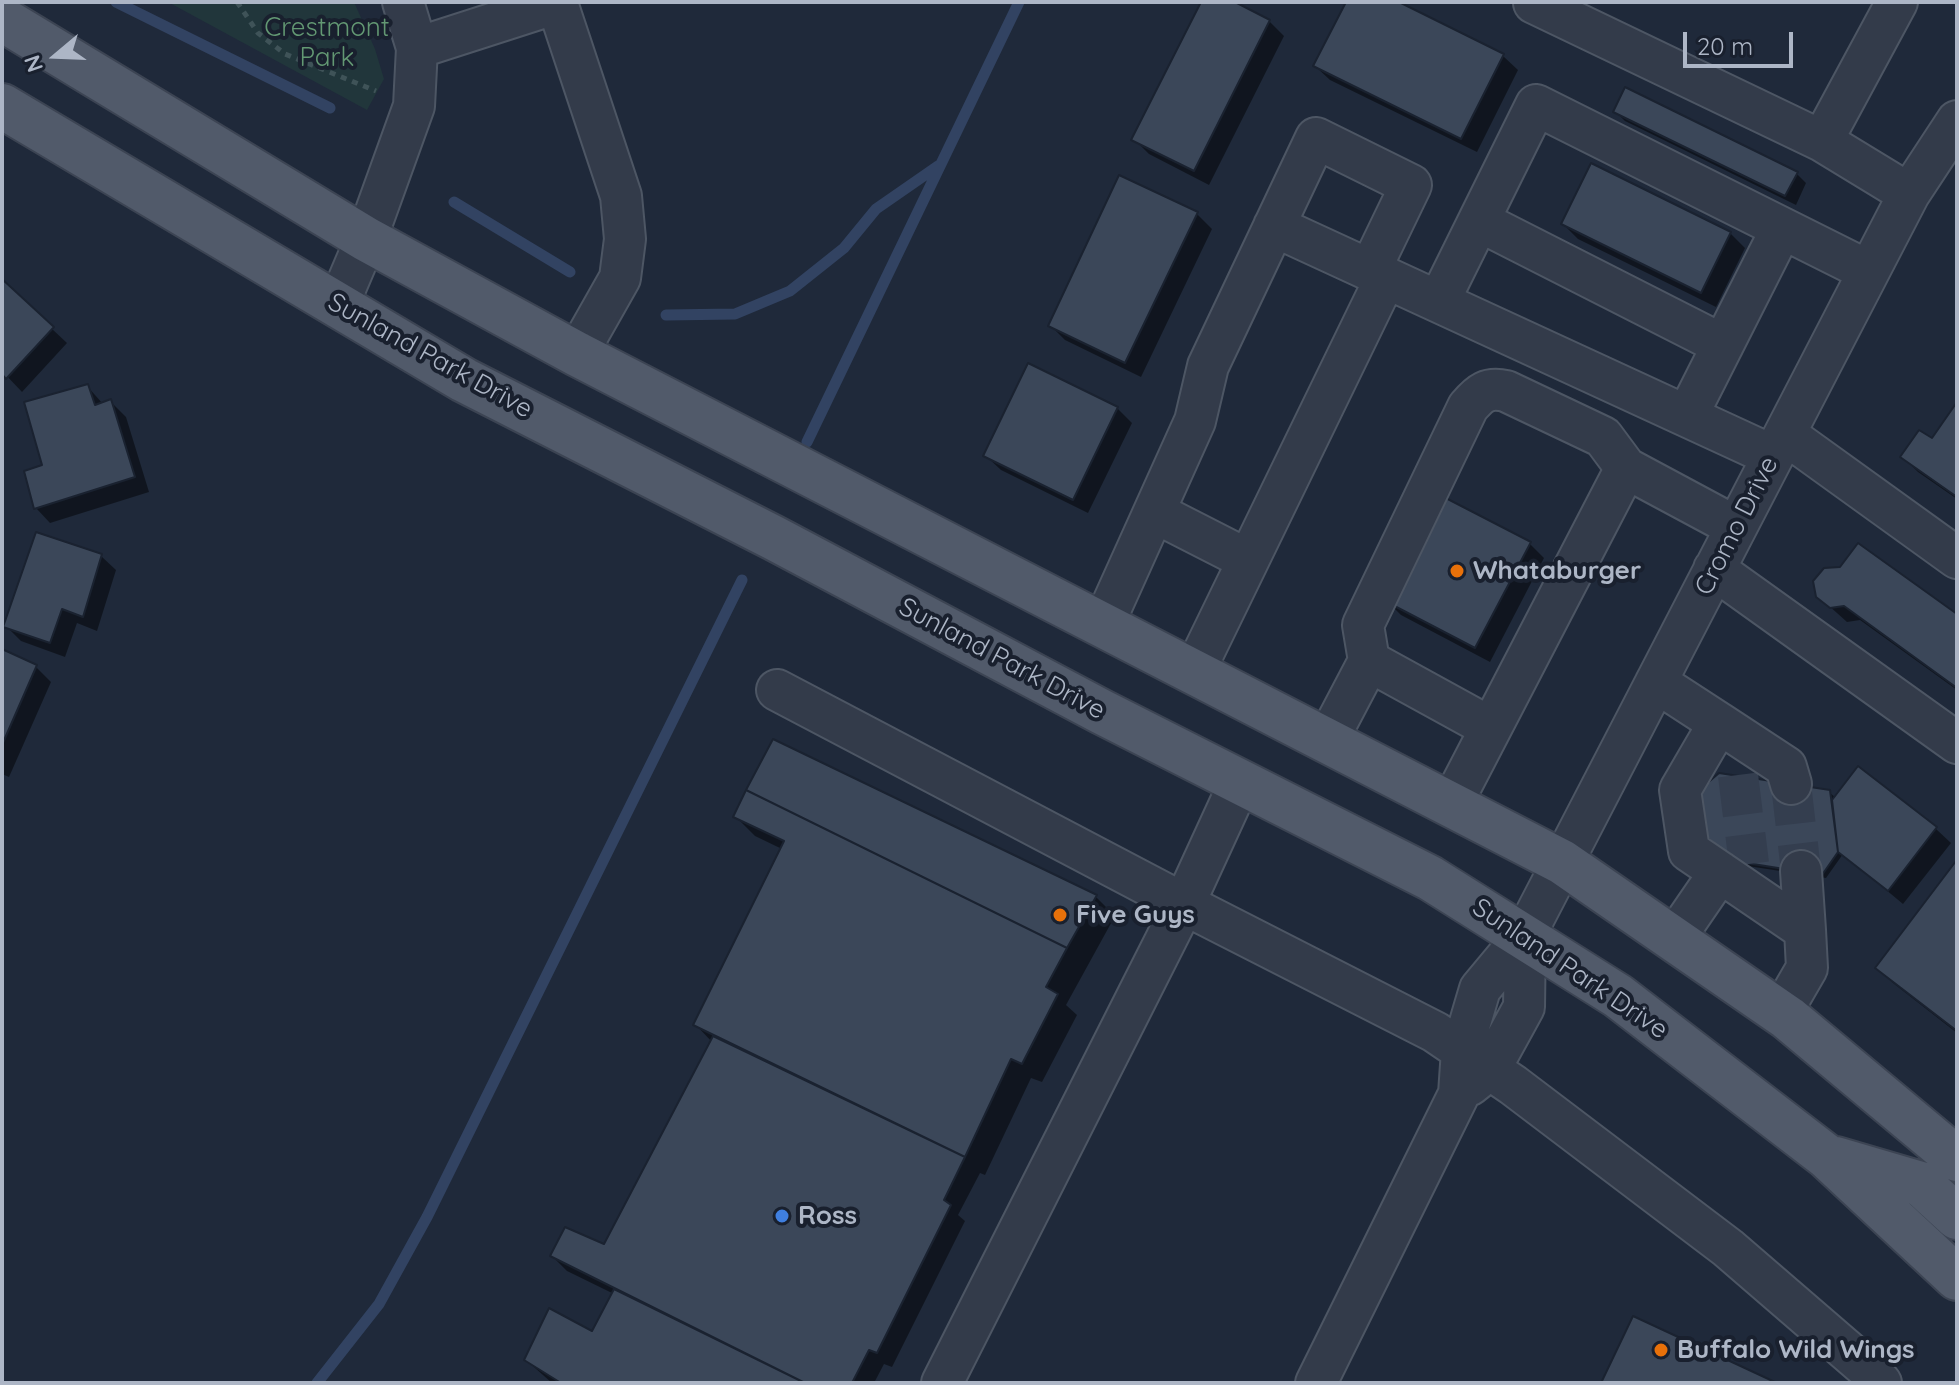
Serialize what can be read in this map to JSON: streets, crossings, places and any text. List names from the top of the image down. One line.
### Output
{"streets":{"main road":["Sunland Park Drive"],"street":["Cromo Drive"]},"crossings":[["Sunland Park Drive","Cromo Drive"]],"parks":["Crestmont Park"],"places":["Whataburger","Five Guys","Ross","Buffalo Wild Wings"],"scale_bar":"20 m","north":"left"}
